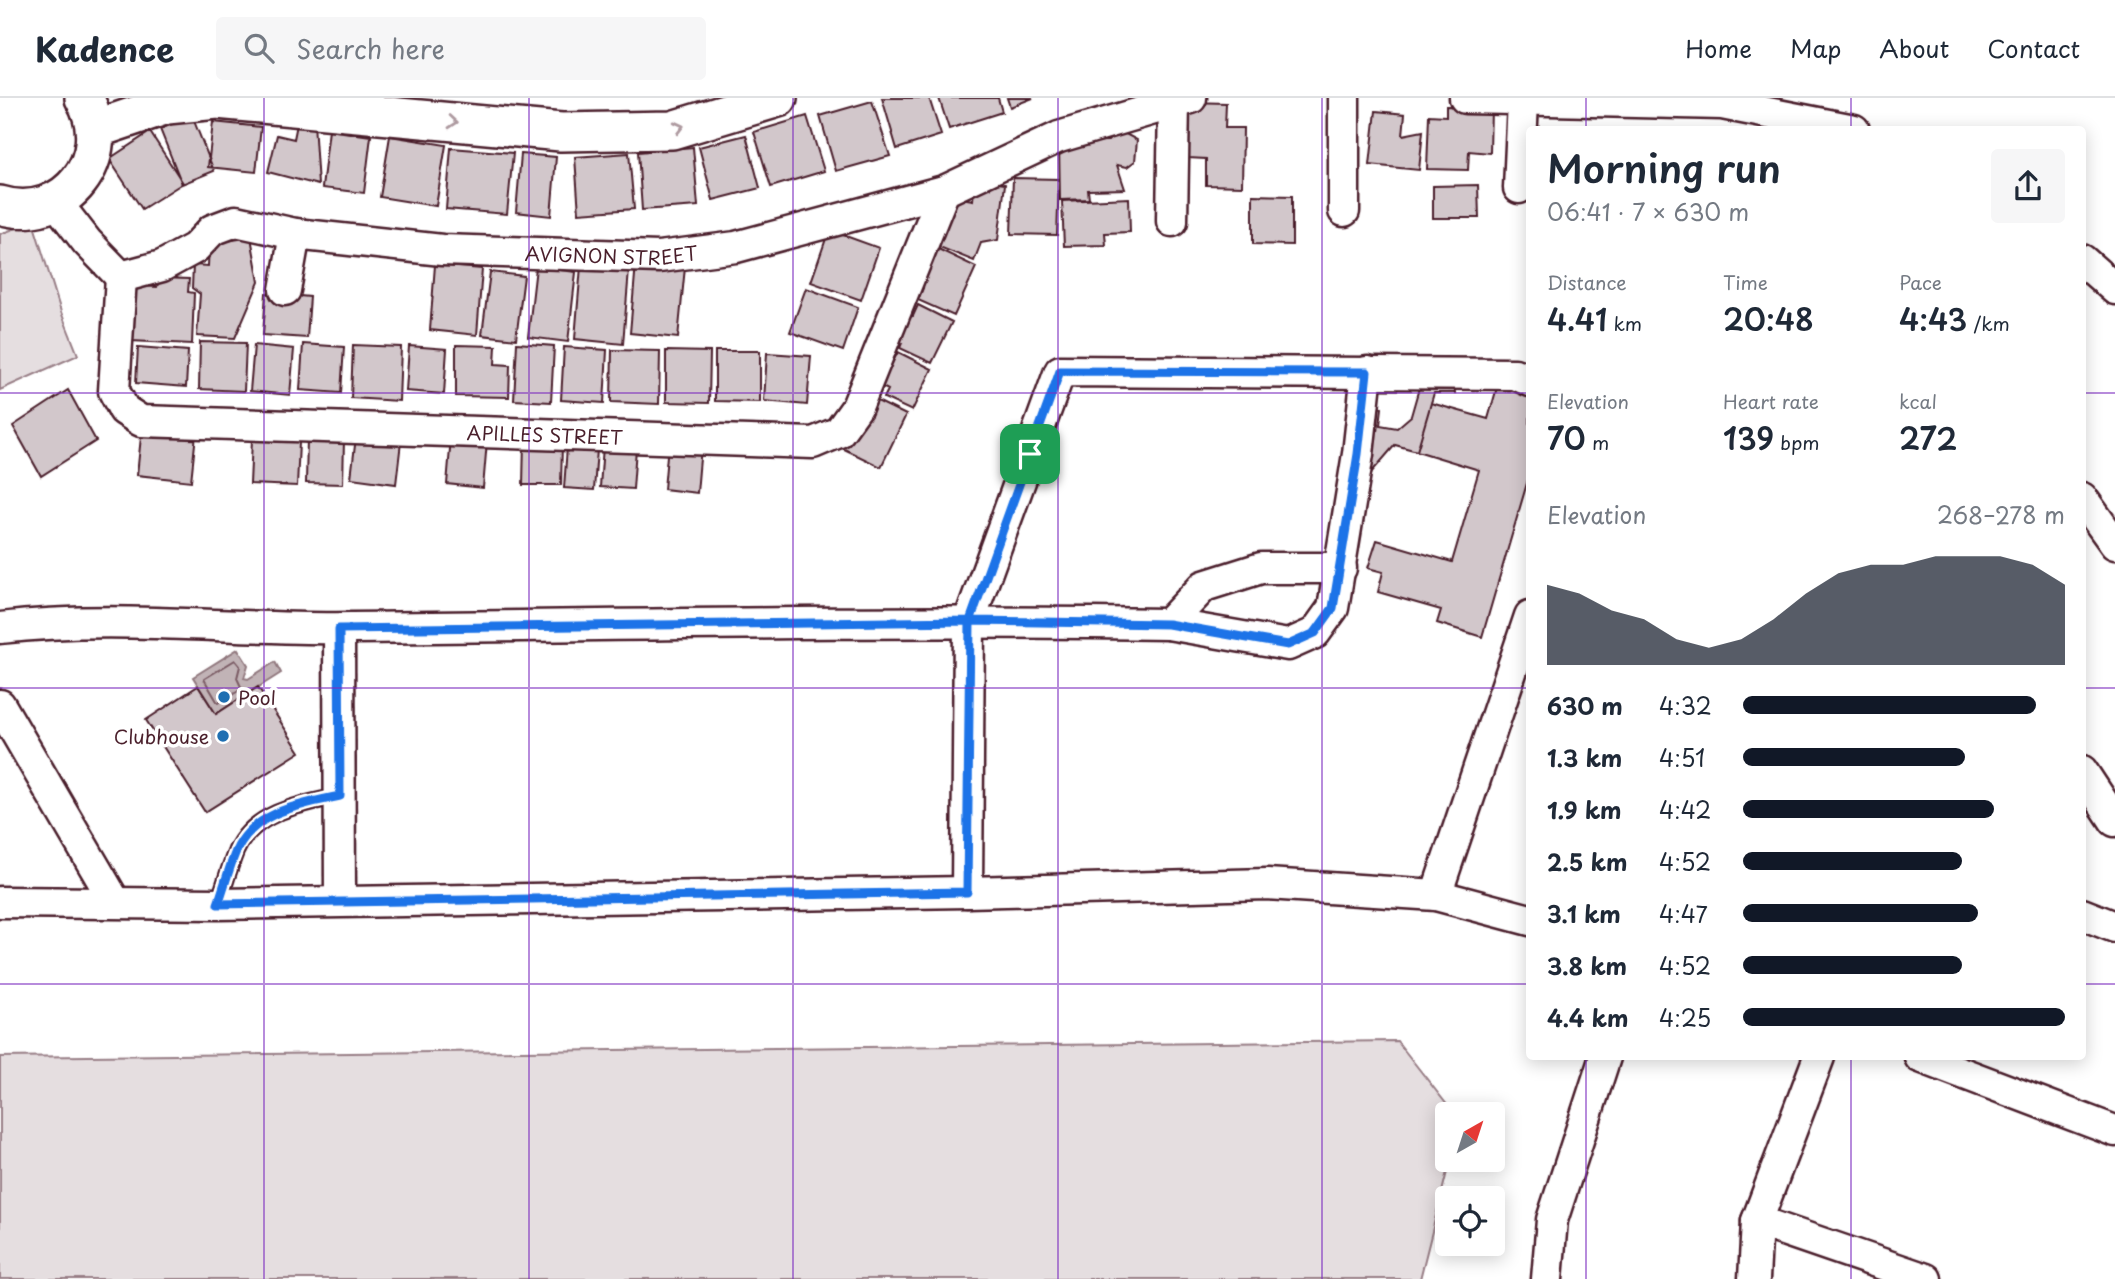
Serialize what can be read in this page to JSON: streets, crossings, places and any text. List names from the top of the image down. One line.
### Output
{"streets":{"street":["AVIGNON STREET","APILLES STREET"]},"crossings":[["AVIGNON STREET","APILLES STREET"]],"places":["Pool","Clubhouse"],"north":"top right","page":{"header":"Kadence","search":"Search here","nav":["Home","Map","About","Contact"],"heading":["Morning run","06:41 · 7 × 630 m"],"stats":[["Distance","4.41 km"],["Time","20:48"],["Pace","4:43 /km"],["Elevation","70 m"],["Heart rate","139 bpm"],["kcal","272"]],"chart":["Elevation","268–278 m"],"list":[{"name":"630 m","note":"4:32"},{"name":"1.3 km","note":"4:51"},{"name":"1.9 km","note":"4:42"},{"name":"2.5 km","note":"4:52"},{"name":"3.1 km","note":"4:47"},{"name":"3.8 km","note":"4:52"},{"name":"4.4 km","note":"4:25"}]}}
